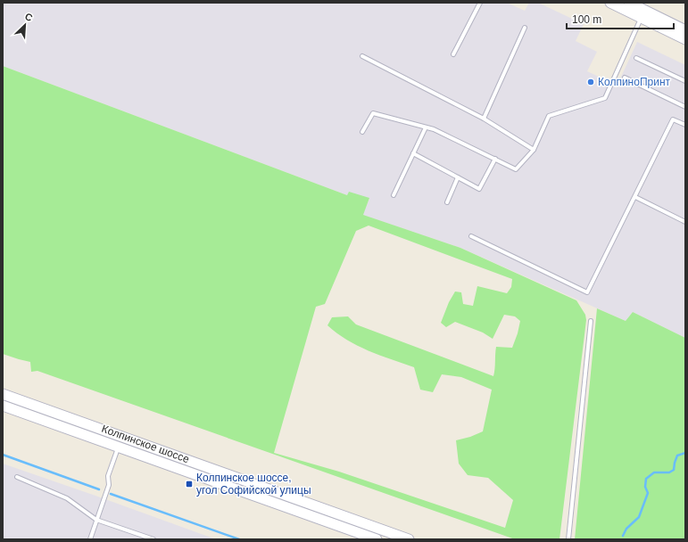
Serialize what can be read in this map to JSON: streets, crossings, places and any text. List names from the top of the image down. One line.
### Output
{"streets":{"main road":["Колпинское шоссе"]},"places":{"other":["КолпиноПринт"],"transit":["Колпинское шоссе, угол Софийской улицы"]},"scale_bar":"100 m","north":"top right"}
